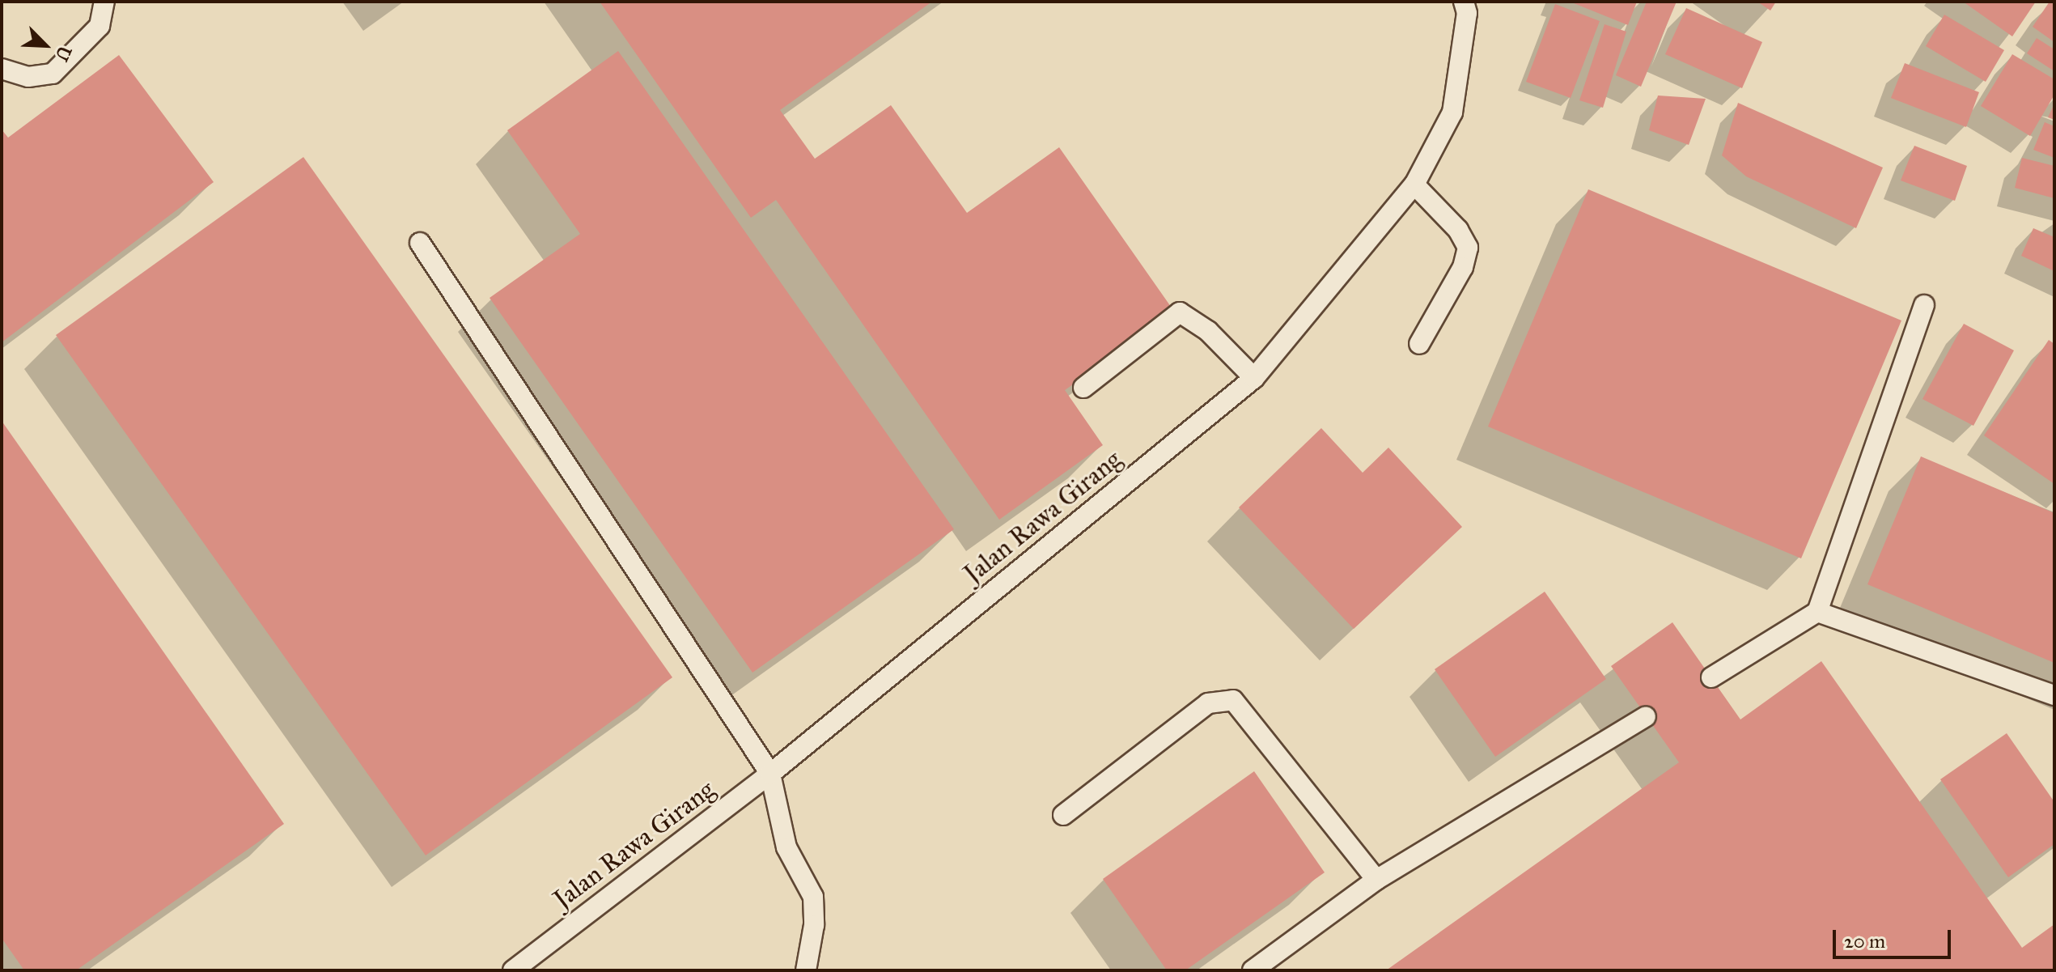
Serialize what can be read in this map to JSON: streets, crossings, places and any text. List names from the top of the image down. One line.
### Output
{"streets":{"lane":["Jalan Rawa Girang"]},"scale_bar":"20 m","north":"bottom right"}
